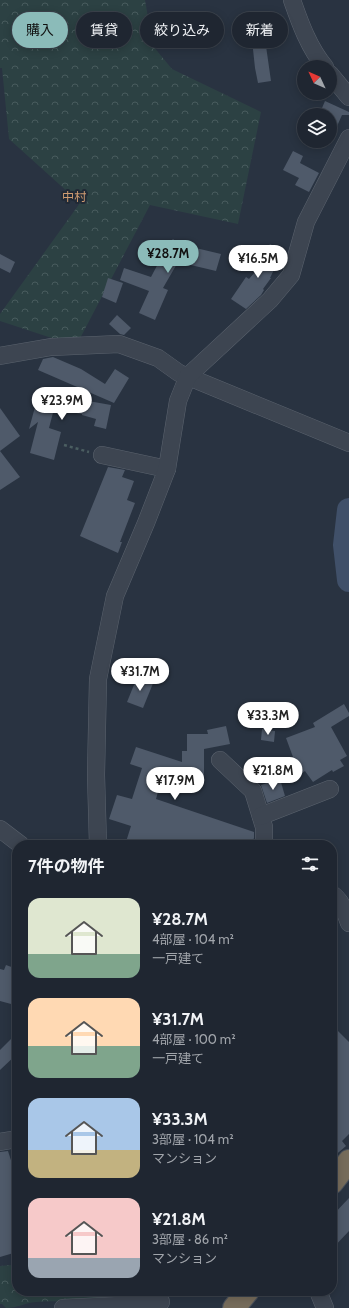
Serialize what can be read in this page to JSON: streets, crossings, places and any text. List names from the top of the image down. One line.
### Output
{"districts":["中村"],"north":"top left","page":{"chip":["購入","賃貸","絞り込み","新着"],"price":["¥28.7M","¥16.5M","¥23.9M","¥31.7M","¥33.3M","¥21.8M","¥17.9M"],"heading":"7件の物件","list":[{"name":"¥28.7M","note":"4部屋 · 104 m² · 一戸建て"},{"name":"¥31.7M","note":"4部屋 · 100 m² · 一戸建て"},{"name":"¥33.3M","note":"3部屋 · 104 m² · マンション"},{"name":"¥21.8M","note":"3部屋 · 86 m² · マンション"}]}}
